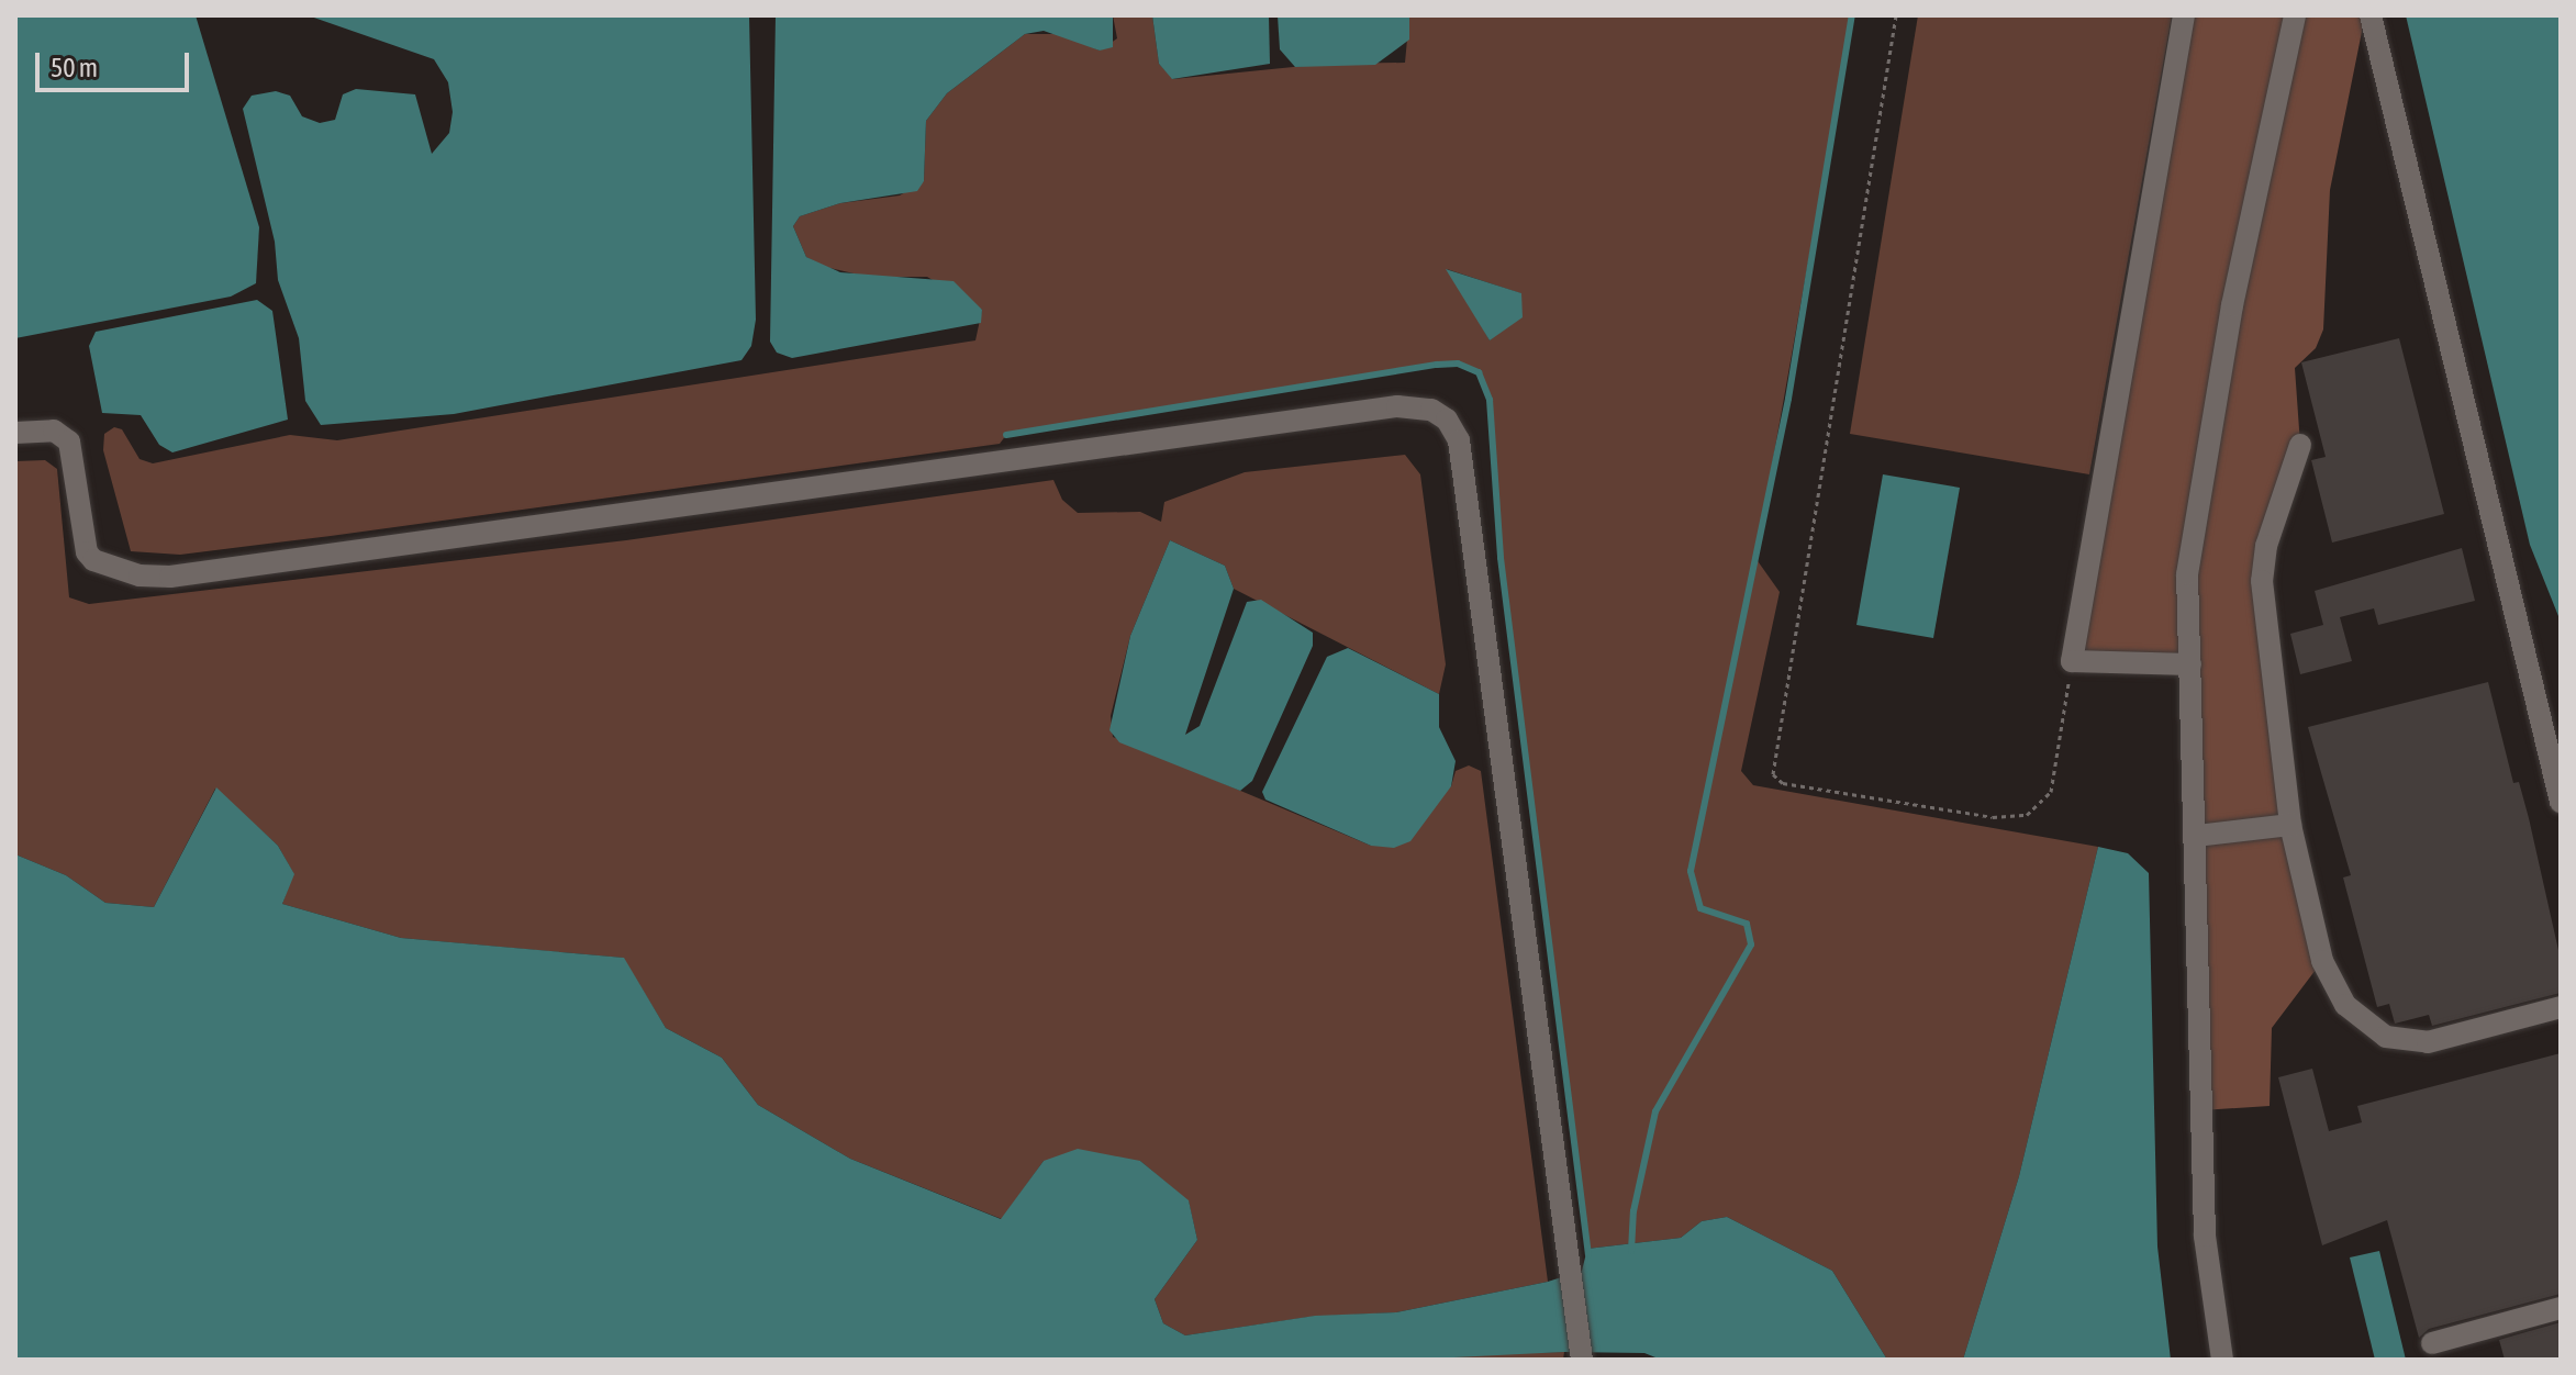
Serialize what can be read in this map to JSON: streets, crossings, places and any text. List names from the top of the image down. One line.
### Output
{"scale_bar":"50 m"}
